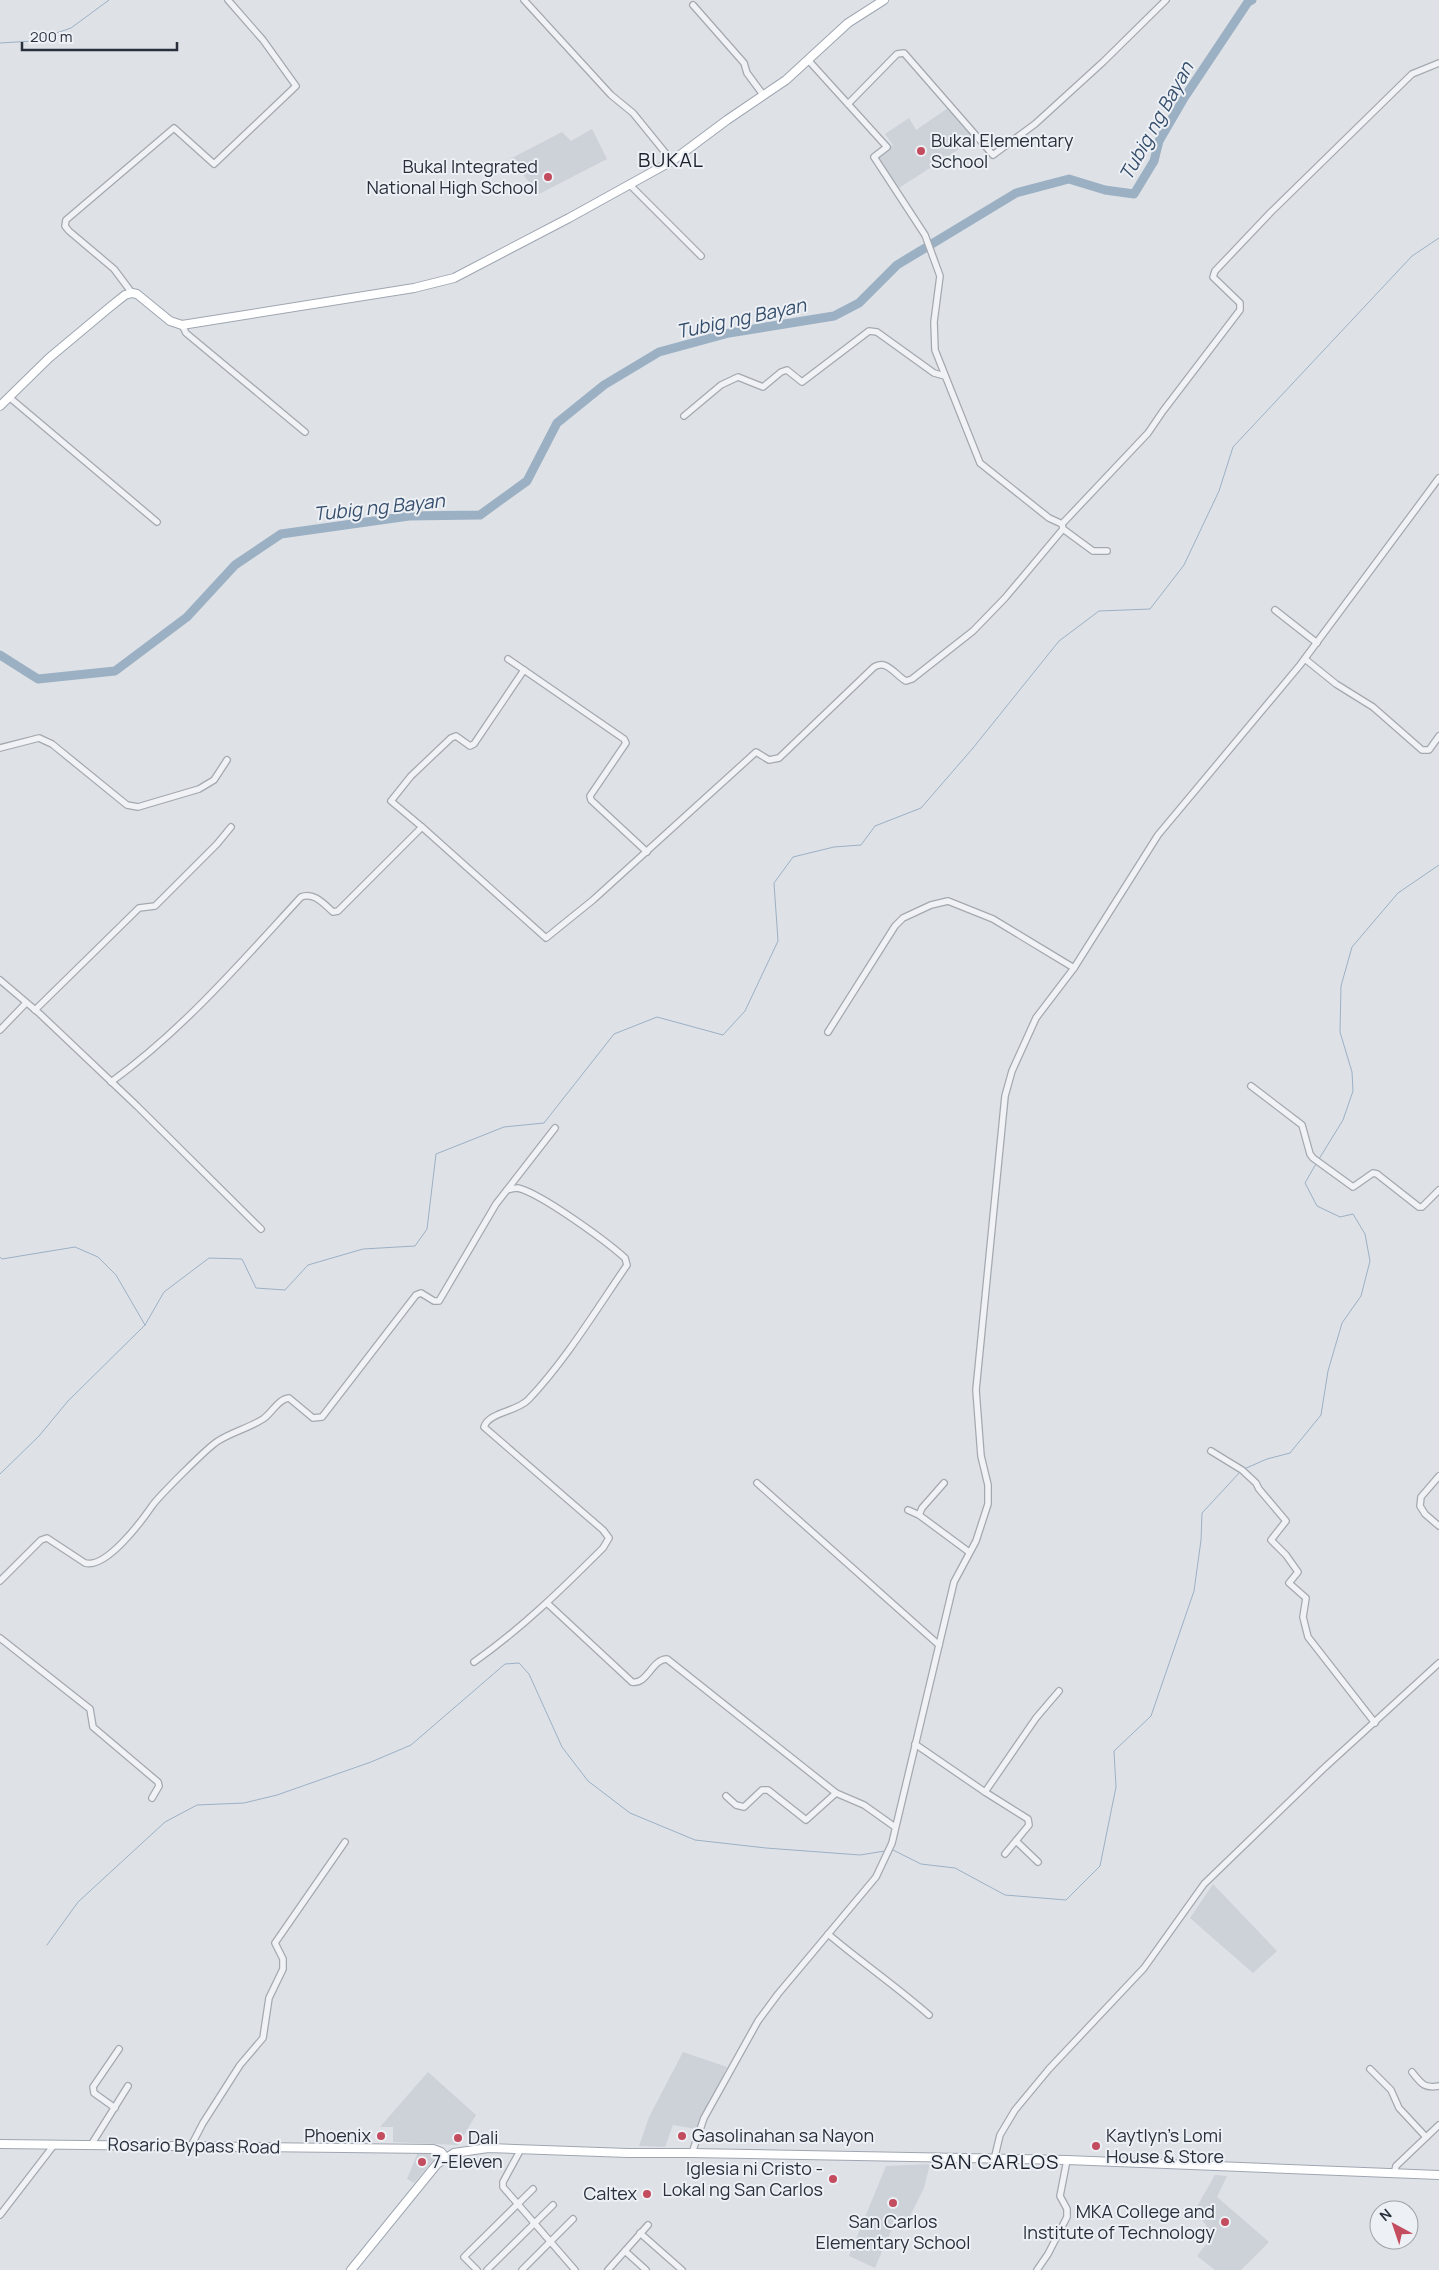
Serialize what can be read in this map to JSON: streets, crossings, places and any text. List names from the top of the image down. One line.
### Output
{"streets":{"main road":["Rosario Bypass Road"]},"districts":["BUKAL","SAN CARLOS"],"water":["Tubig ng Bayan"],"places":["Bukal Elementary School","Bukal Integrated National High School","Phoenix","Gasolinahan sa Nayon","Dali","Kaytlyn's Lomi House & Store","7-Eleven","Iglesia ni Cristo - Lokal ng San Carlos","Caltex","San Carlos Elementary School","MKA College and Institute of Technology"],"scale_bar":"200 m","north":"top left"}
